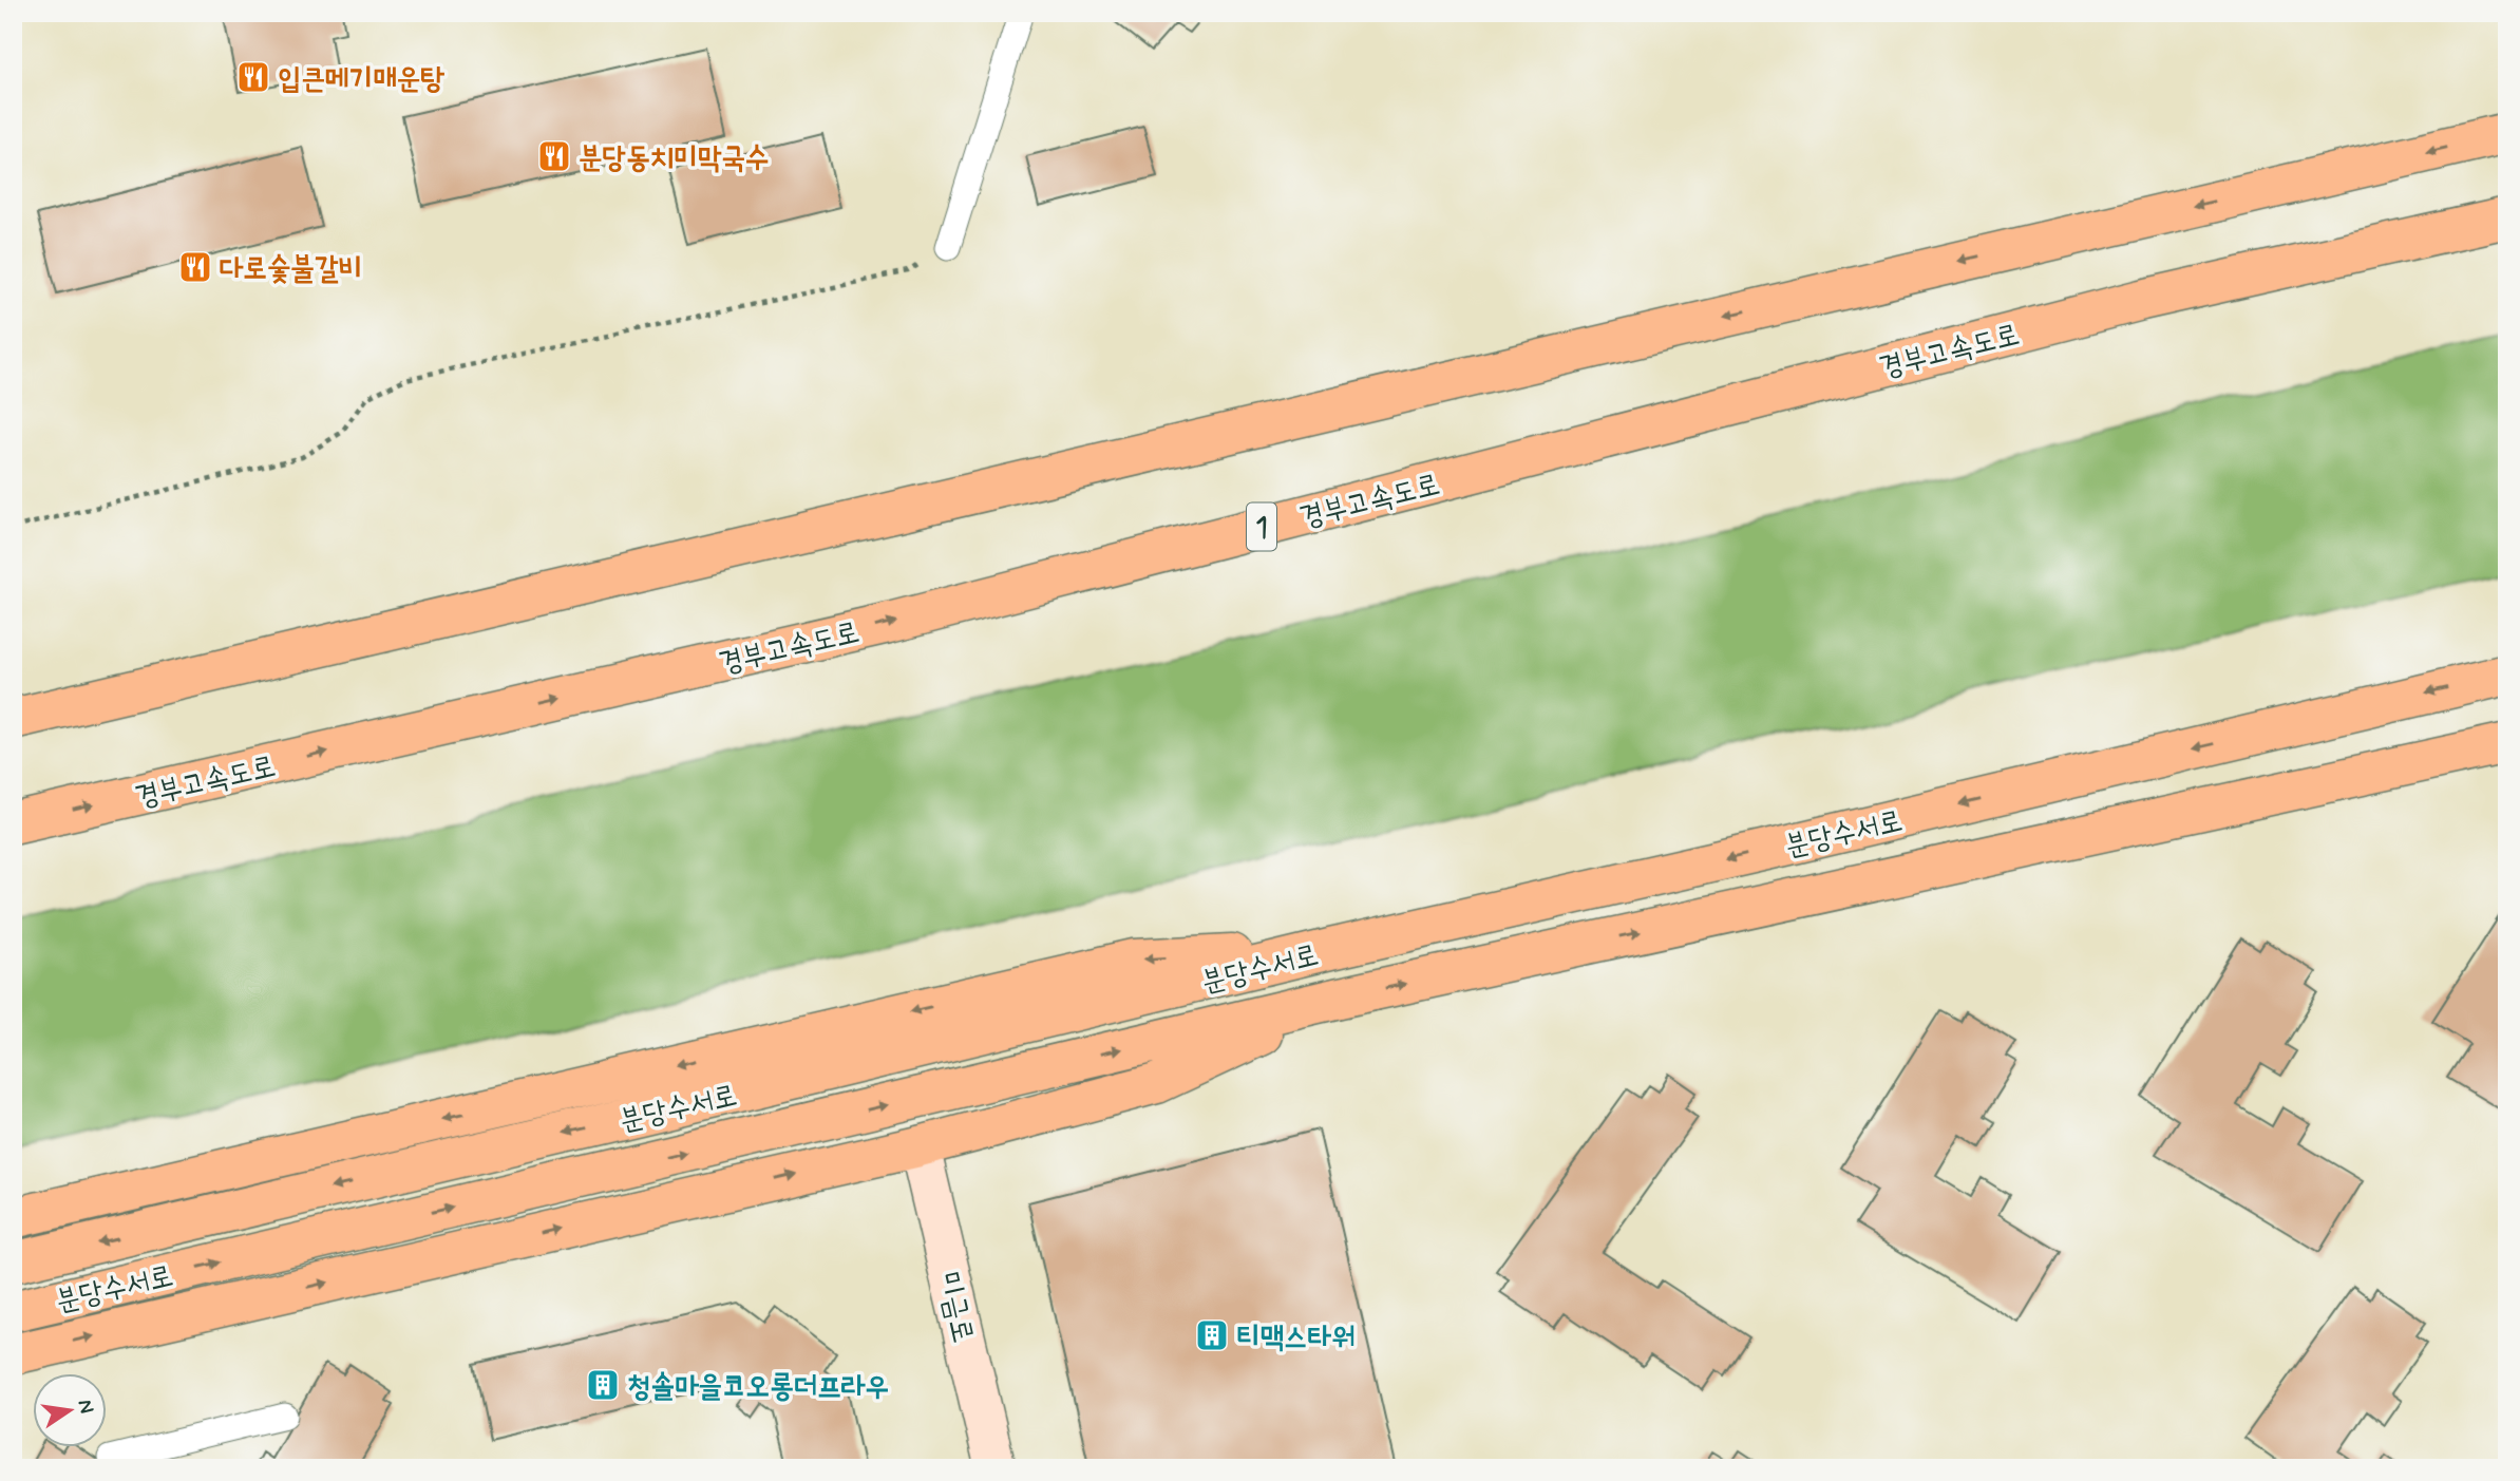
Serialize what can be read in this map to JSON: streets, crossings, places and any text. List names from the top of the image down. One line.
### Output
{"streets":{"highway":["경부고속도로","1","분당수서로"],"main road":["미금로"]},"places":{"restaurant":["입큰메기매운탕","분당동치미막국수","다로숯불갈비"],"building":["티맥스타워","청솔마을코오롱더프라우"]},"north":"right"}
